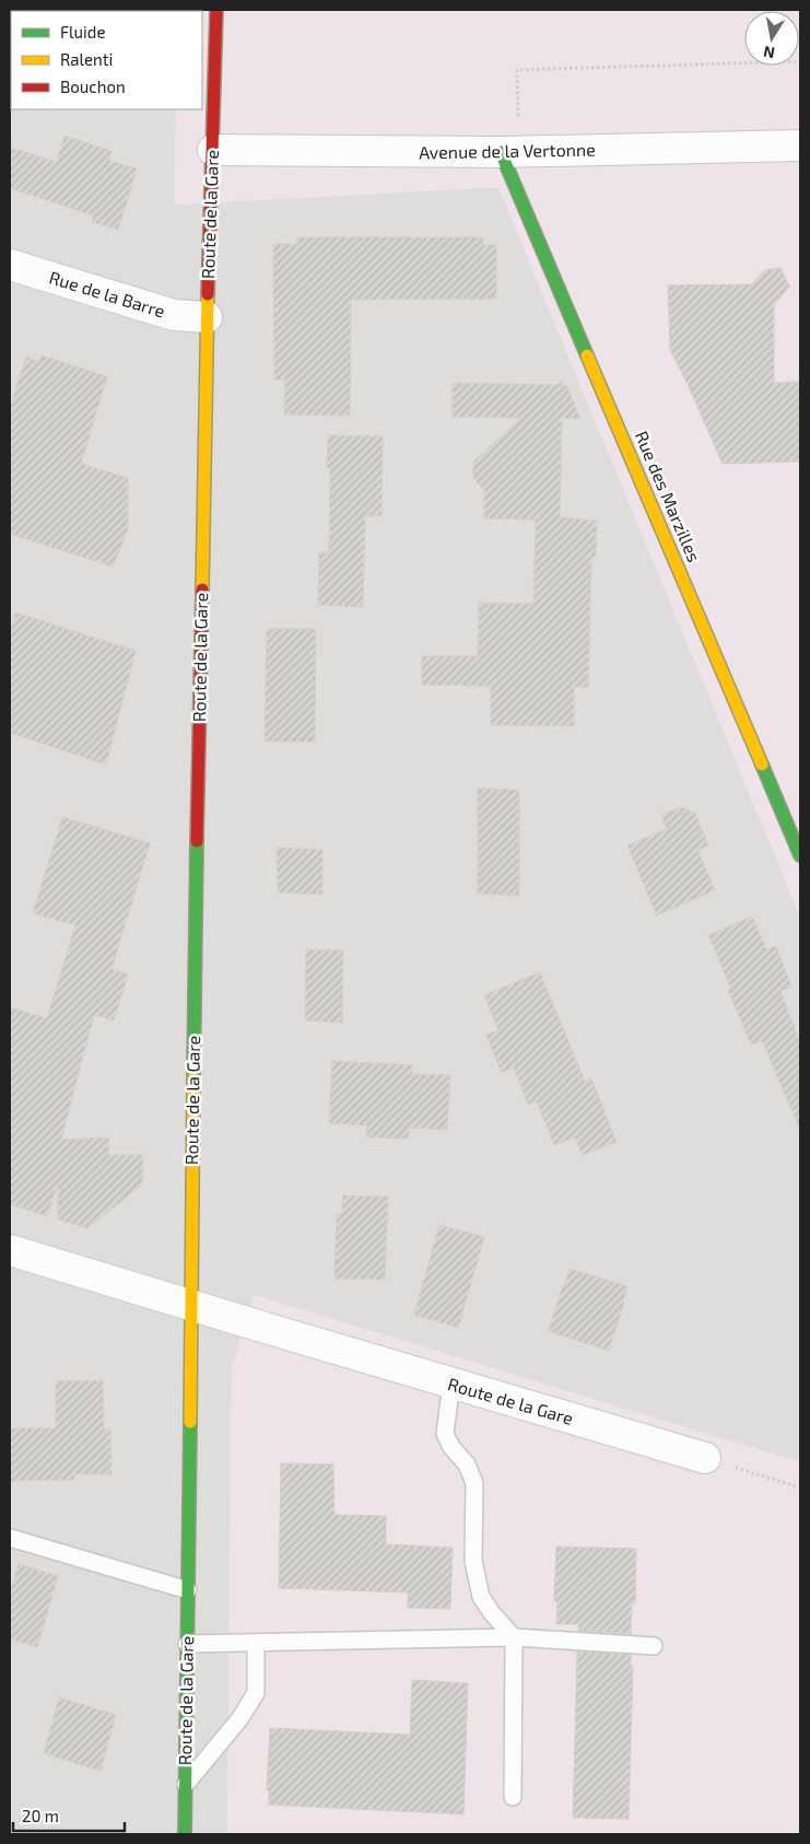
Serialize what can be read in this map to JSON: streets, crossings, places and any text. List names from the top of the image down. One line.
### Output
{"streets":{"main road":["Route de la Gare","Rue des Marzilles"],"street":["Avenue de la Vertonne","Rue de la Barre"]},"crossings":[["Avenue de la Vertonne","Route de la Gare"],["Avenue de la Vertonne","Rue des Marzilles"],["Route de la Gare","Rue de la Barre"]],"legend":["Fluide","Ralenti","Bouchon"],"scale_bar":"20 m","north":"bottom"}
